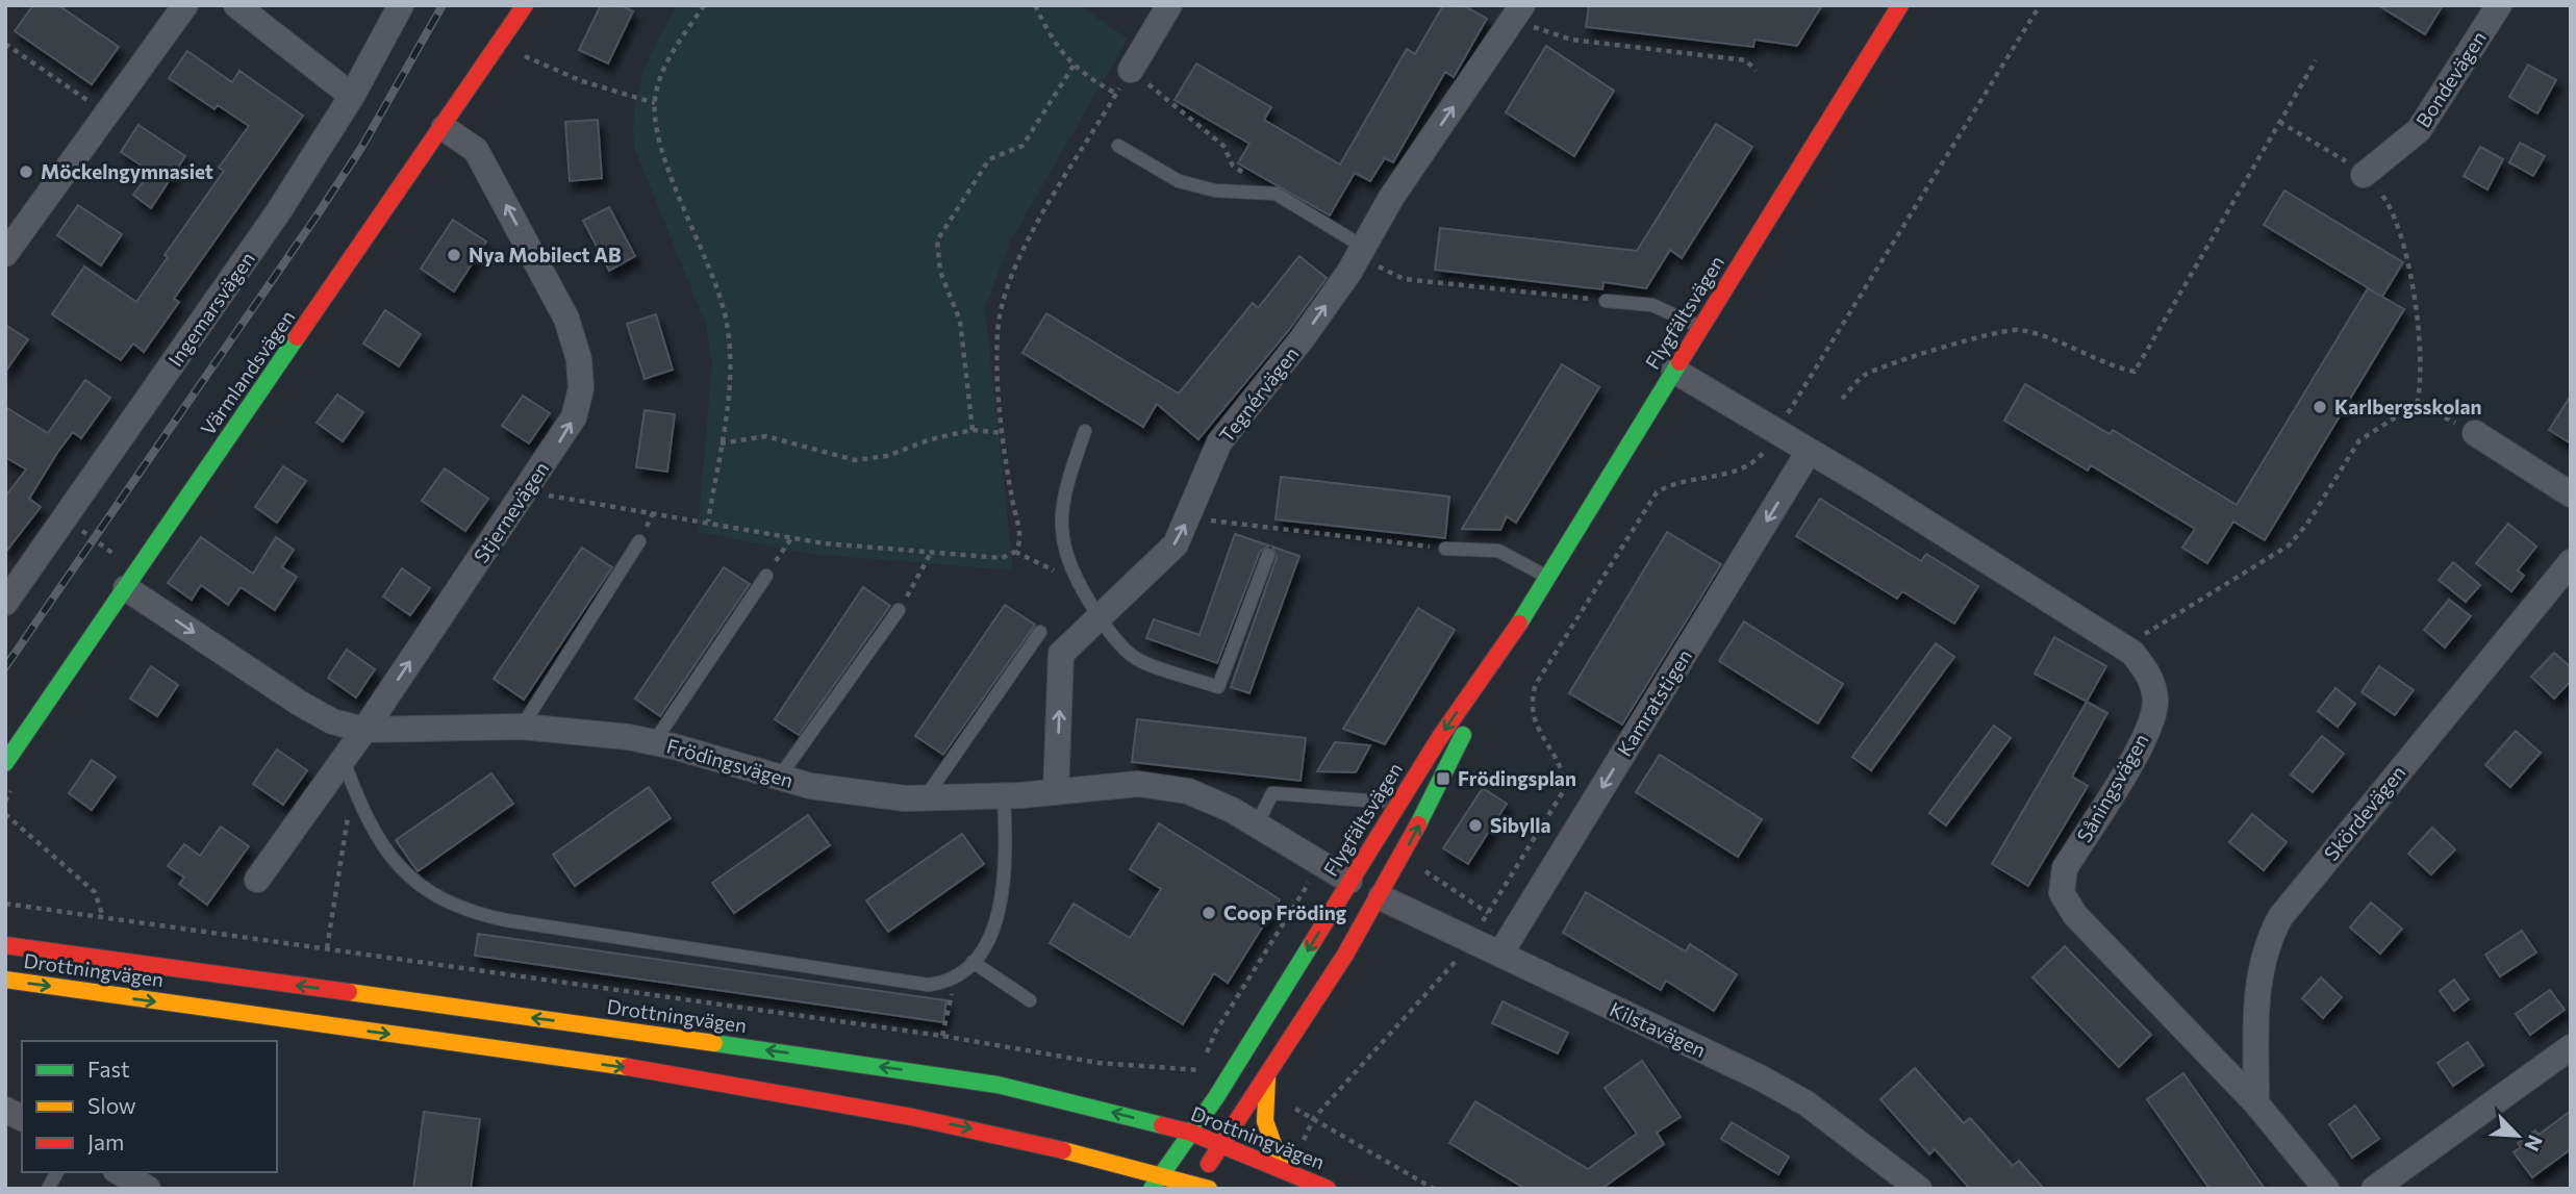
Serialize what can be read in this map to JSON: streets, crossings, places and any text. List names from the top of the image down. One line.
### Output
{"streets":{"street":["Bondevägen","Ingemarsvägen","Flygfältsvägen","Värmlandsvägen","Tegnérvägen","Stjernevägen","Kamratstigen","Frödingsvägen","Såningsvägen","Skördevägen","Drottningvägen","Kilstavägen"]},"crossings":[["Flygfältsvägen","Frödingsvägen"],["Flygfältsvägen","Såningsvägen"],["Flygfältsvägen","Drottningvägen"],["Flygfältsvägen","Kilstavägen"],["Värmlandsvägen","Stjernevägen"],["Värmlandsvägen","Frödingsvägen"],["Tegnérvägen","Frödingsvägen"],["Stjernevägen","Frödingsvägen"],["Kamratstigen","Såningsvägen"],["Kamratstigen","Kilstavägen"],["Såningsvägen","Skördevägen"]],"one_way":["Tegnérvägen","Stjernevägen","Kamratstigen"],"places":{"other":["Möckelngymnasiet","Nya Mobilect AB","Karlbergsskolan","Sibylla","Coop Fröding"],"transit":["Frödingsplan"]},"legend":["Fast","Slow","Jam"],"north":"bottom right"}
